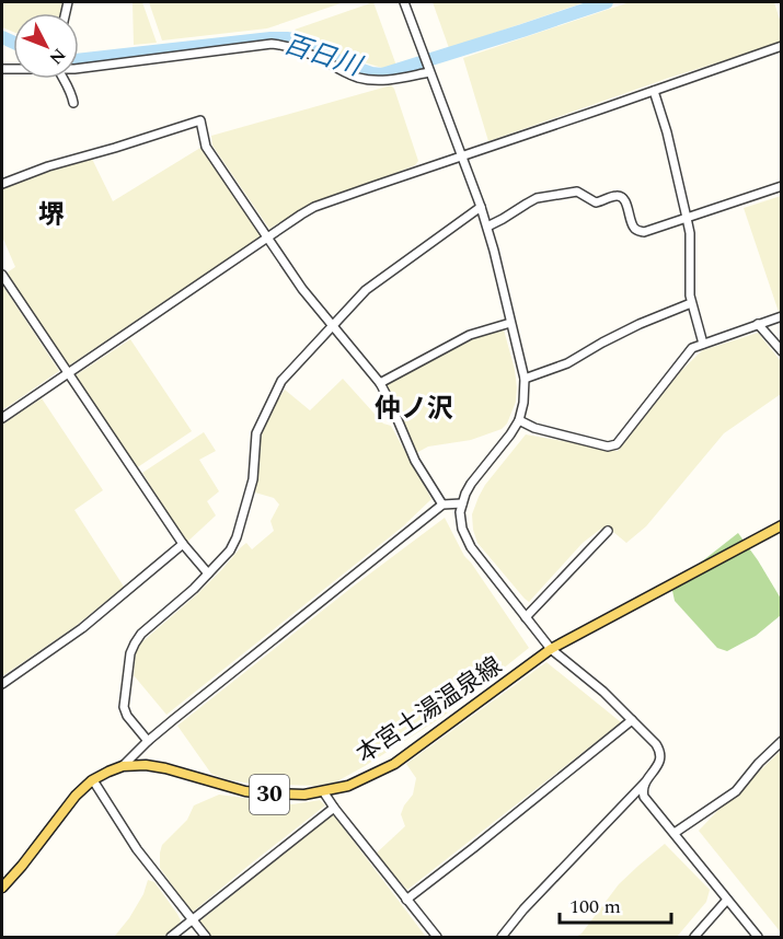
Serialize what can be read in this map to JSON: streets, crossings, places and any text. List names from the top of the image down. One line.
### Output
{"streets":{"main road":["本宮土湯温泉線","30"]},"districts":["堺","仲ノ沢"],"water":["百日川"],"scale_bar":"100 m","north":"bottom right"}
